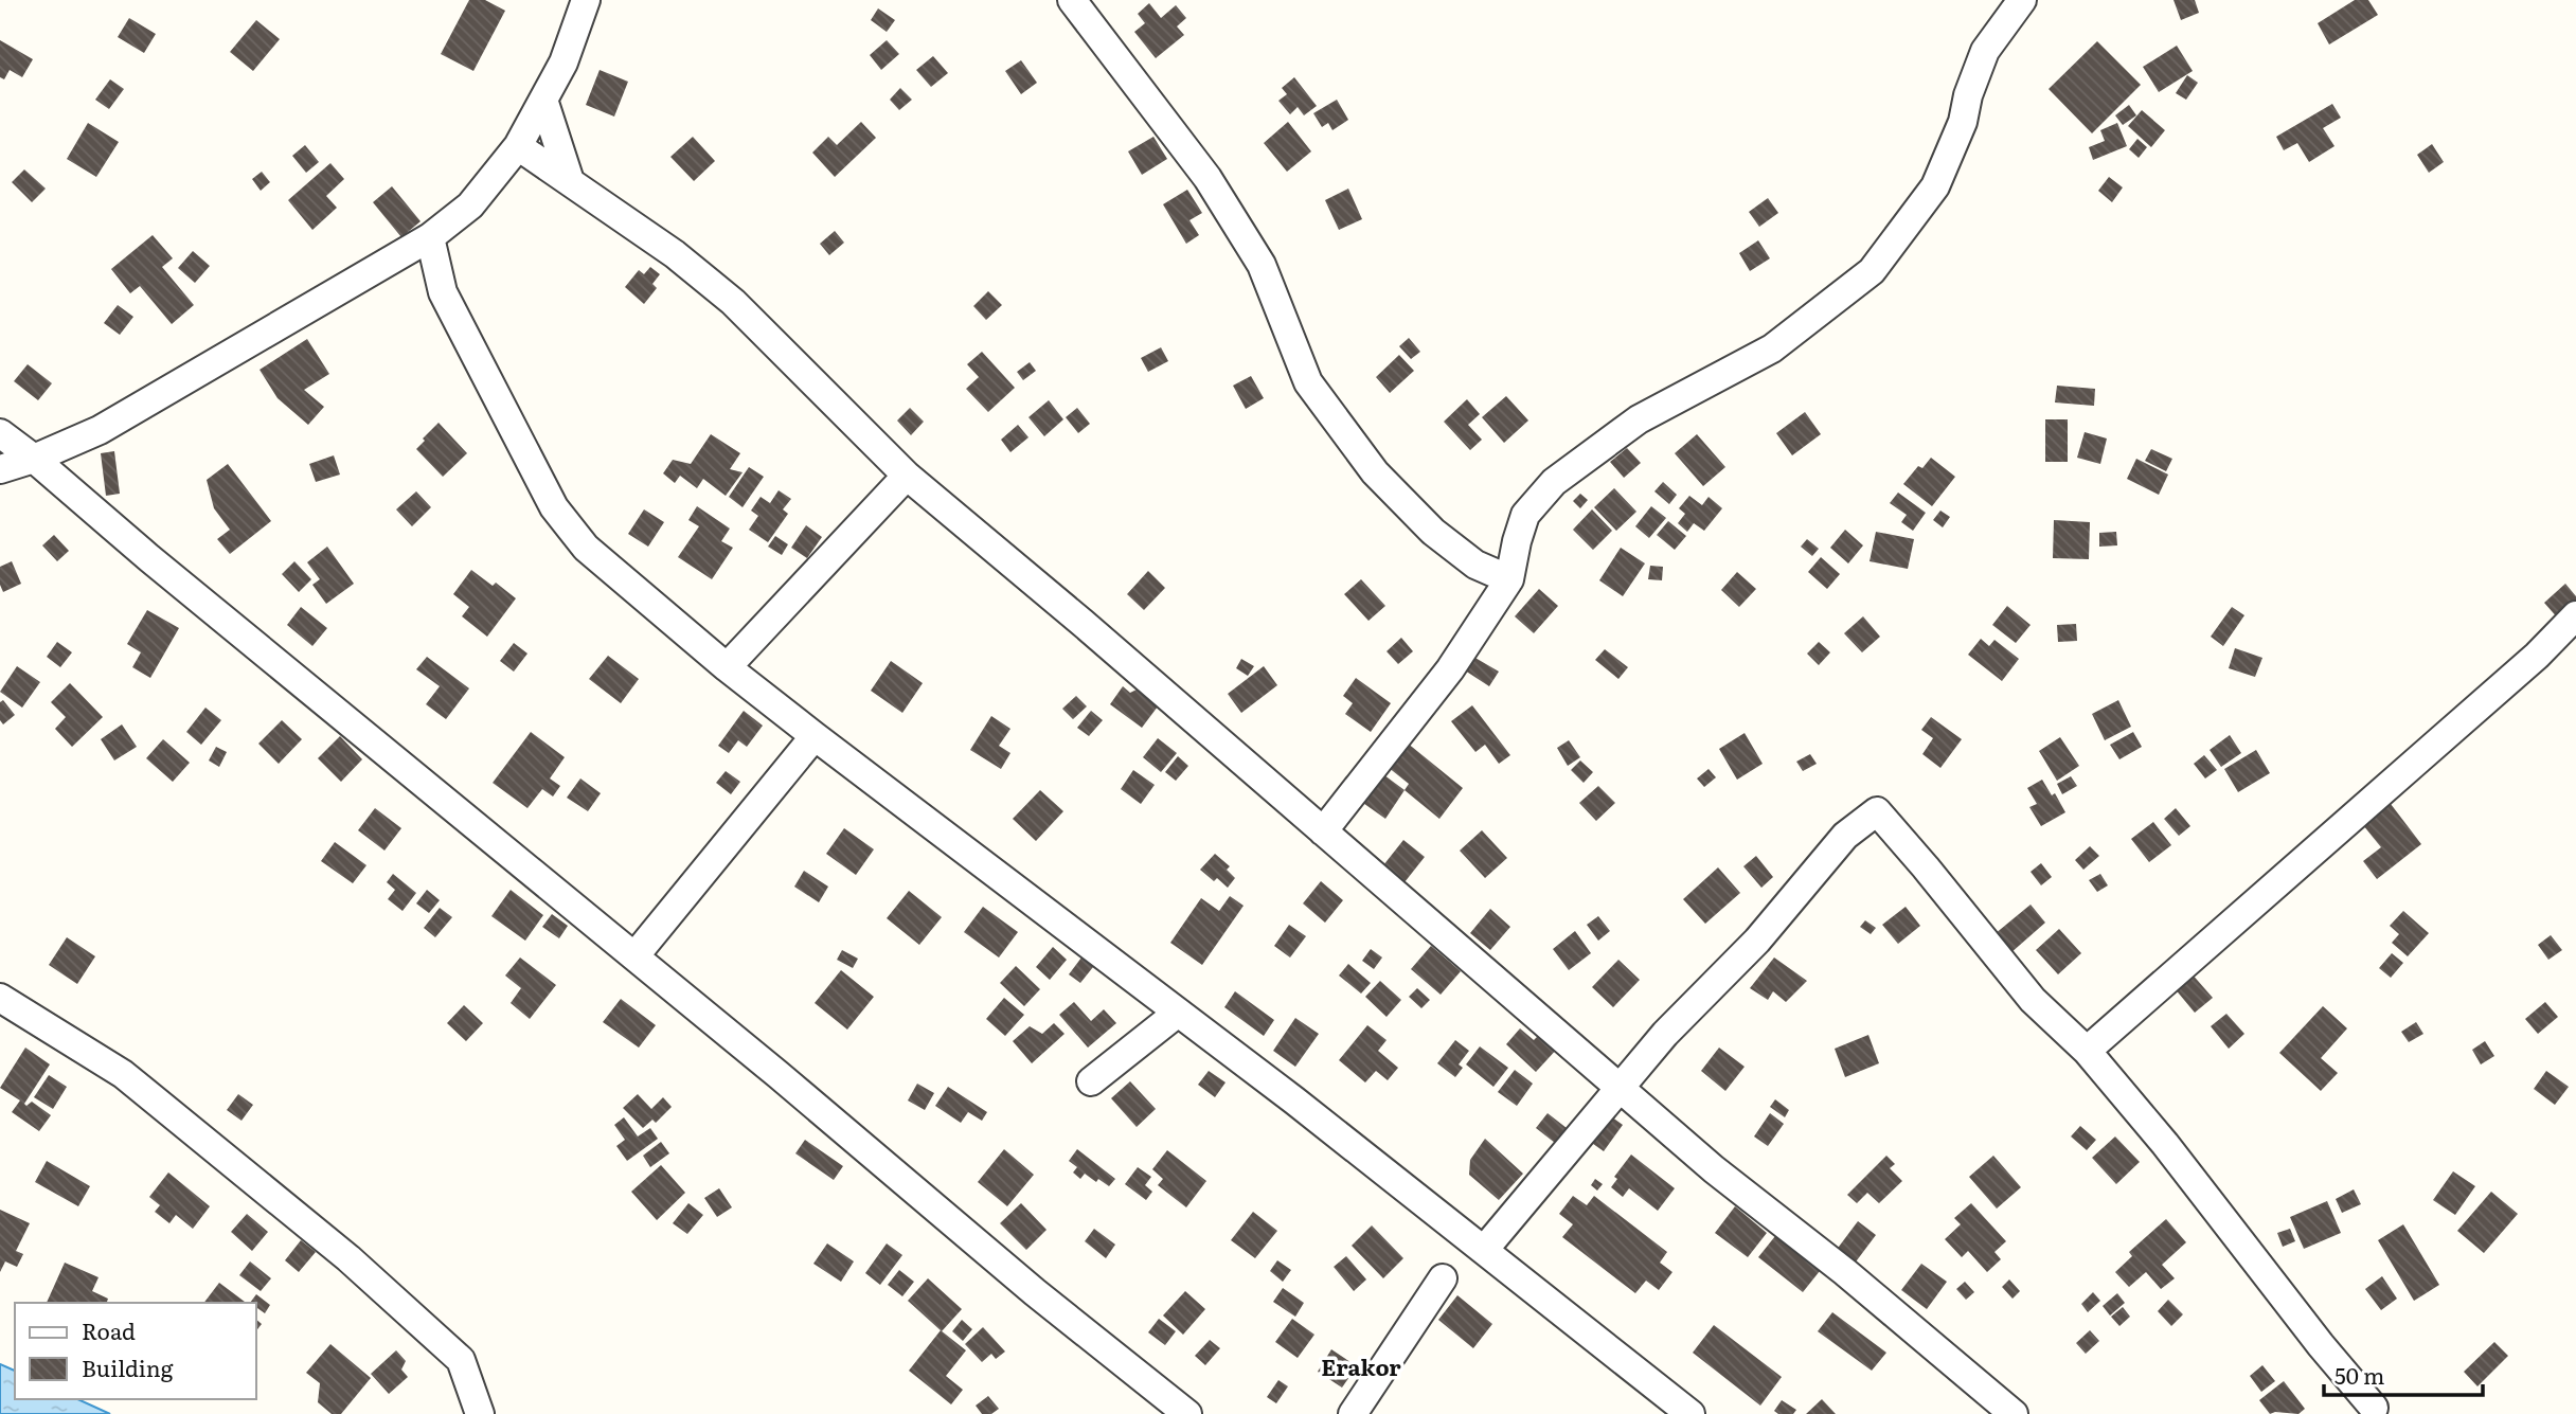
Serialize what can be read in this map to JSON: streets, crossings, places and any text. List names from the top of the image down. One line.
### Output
{"districts":["Erakor"],"legend":["Road","Building"],"scale_bar":"50 m"}
